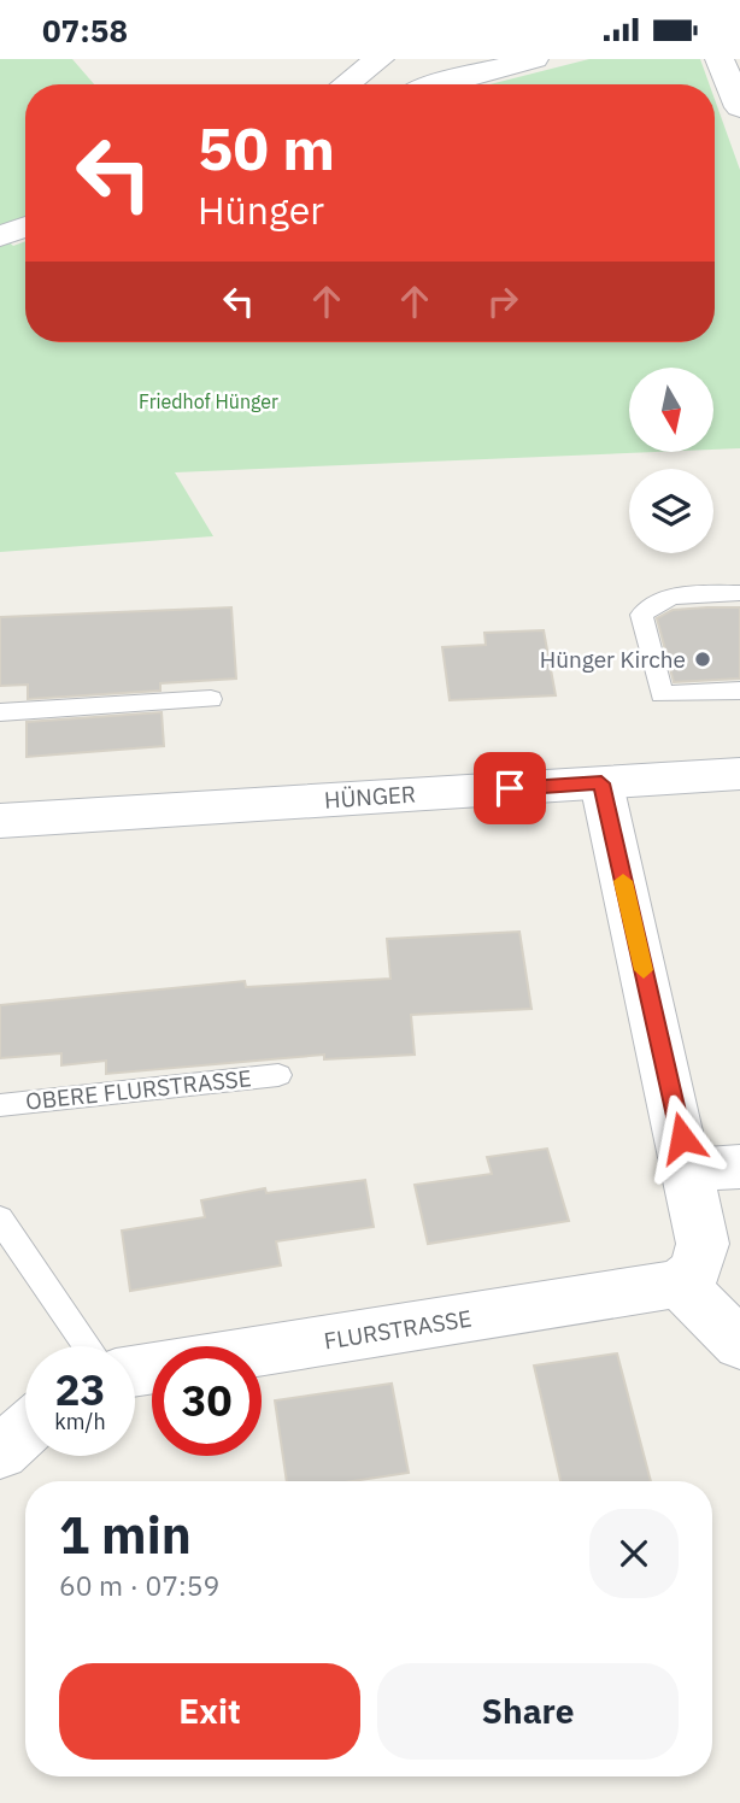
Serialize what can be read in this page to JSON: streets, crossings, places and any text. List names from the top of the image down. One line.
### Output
{"streets":{"street":["HÜNGER","FLURSTRASSE"],"lane":["OBERE FLURSTRASSE"]},"parks":["Friedhof Hünger"],"places":["Hünger Kirche"],"north":"bottom","page":{"status":"07:58","turn":["50 m","Hünger"],"speed":"23 km/h","limit":"30","heading":["1 min","60 m · 07:59"],"buttons":["Exit","Share"]}}
